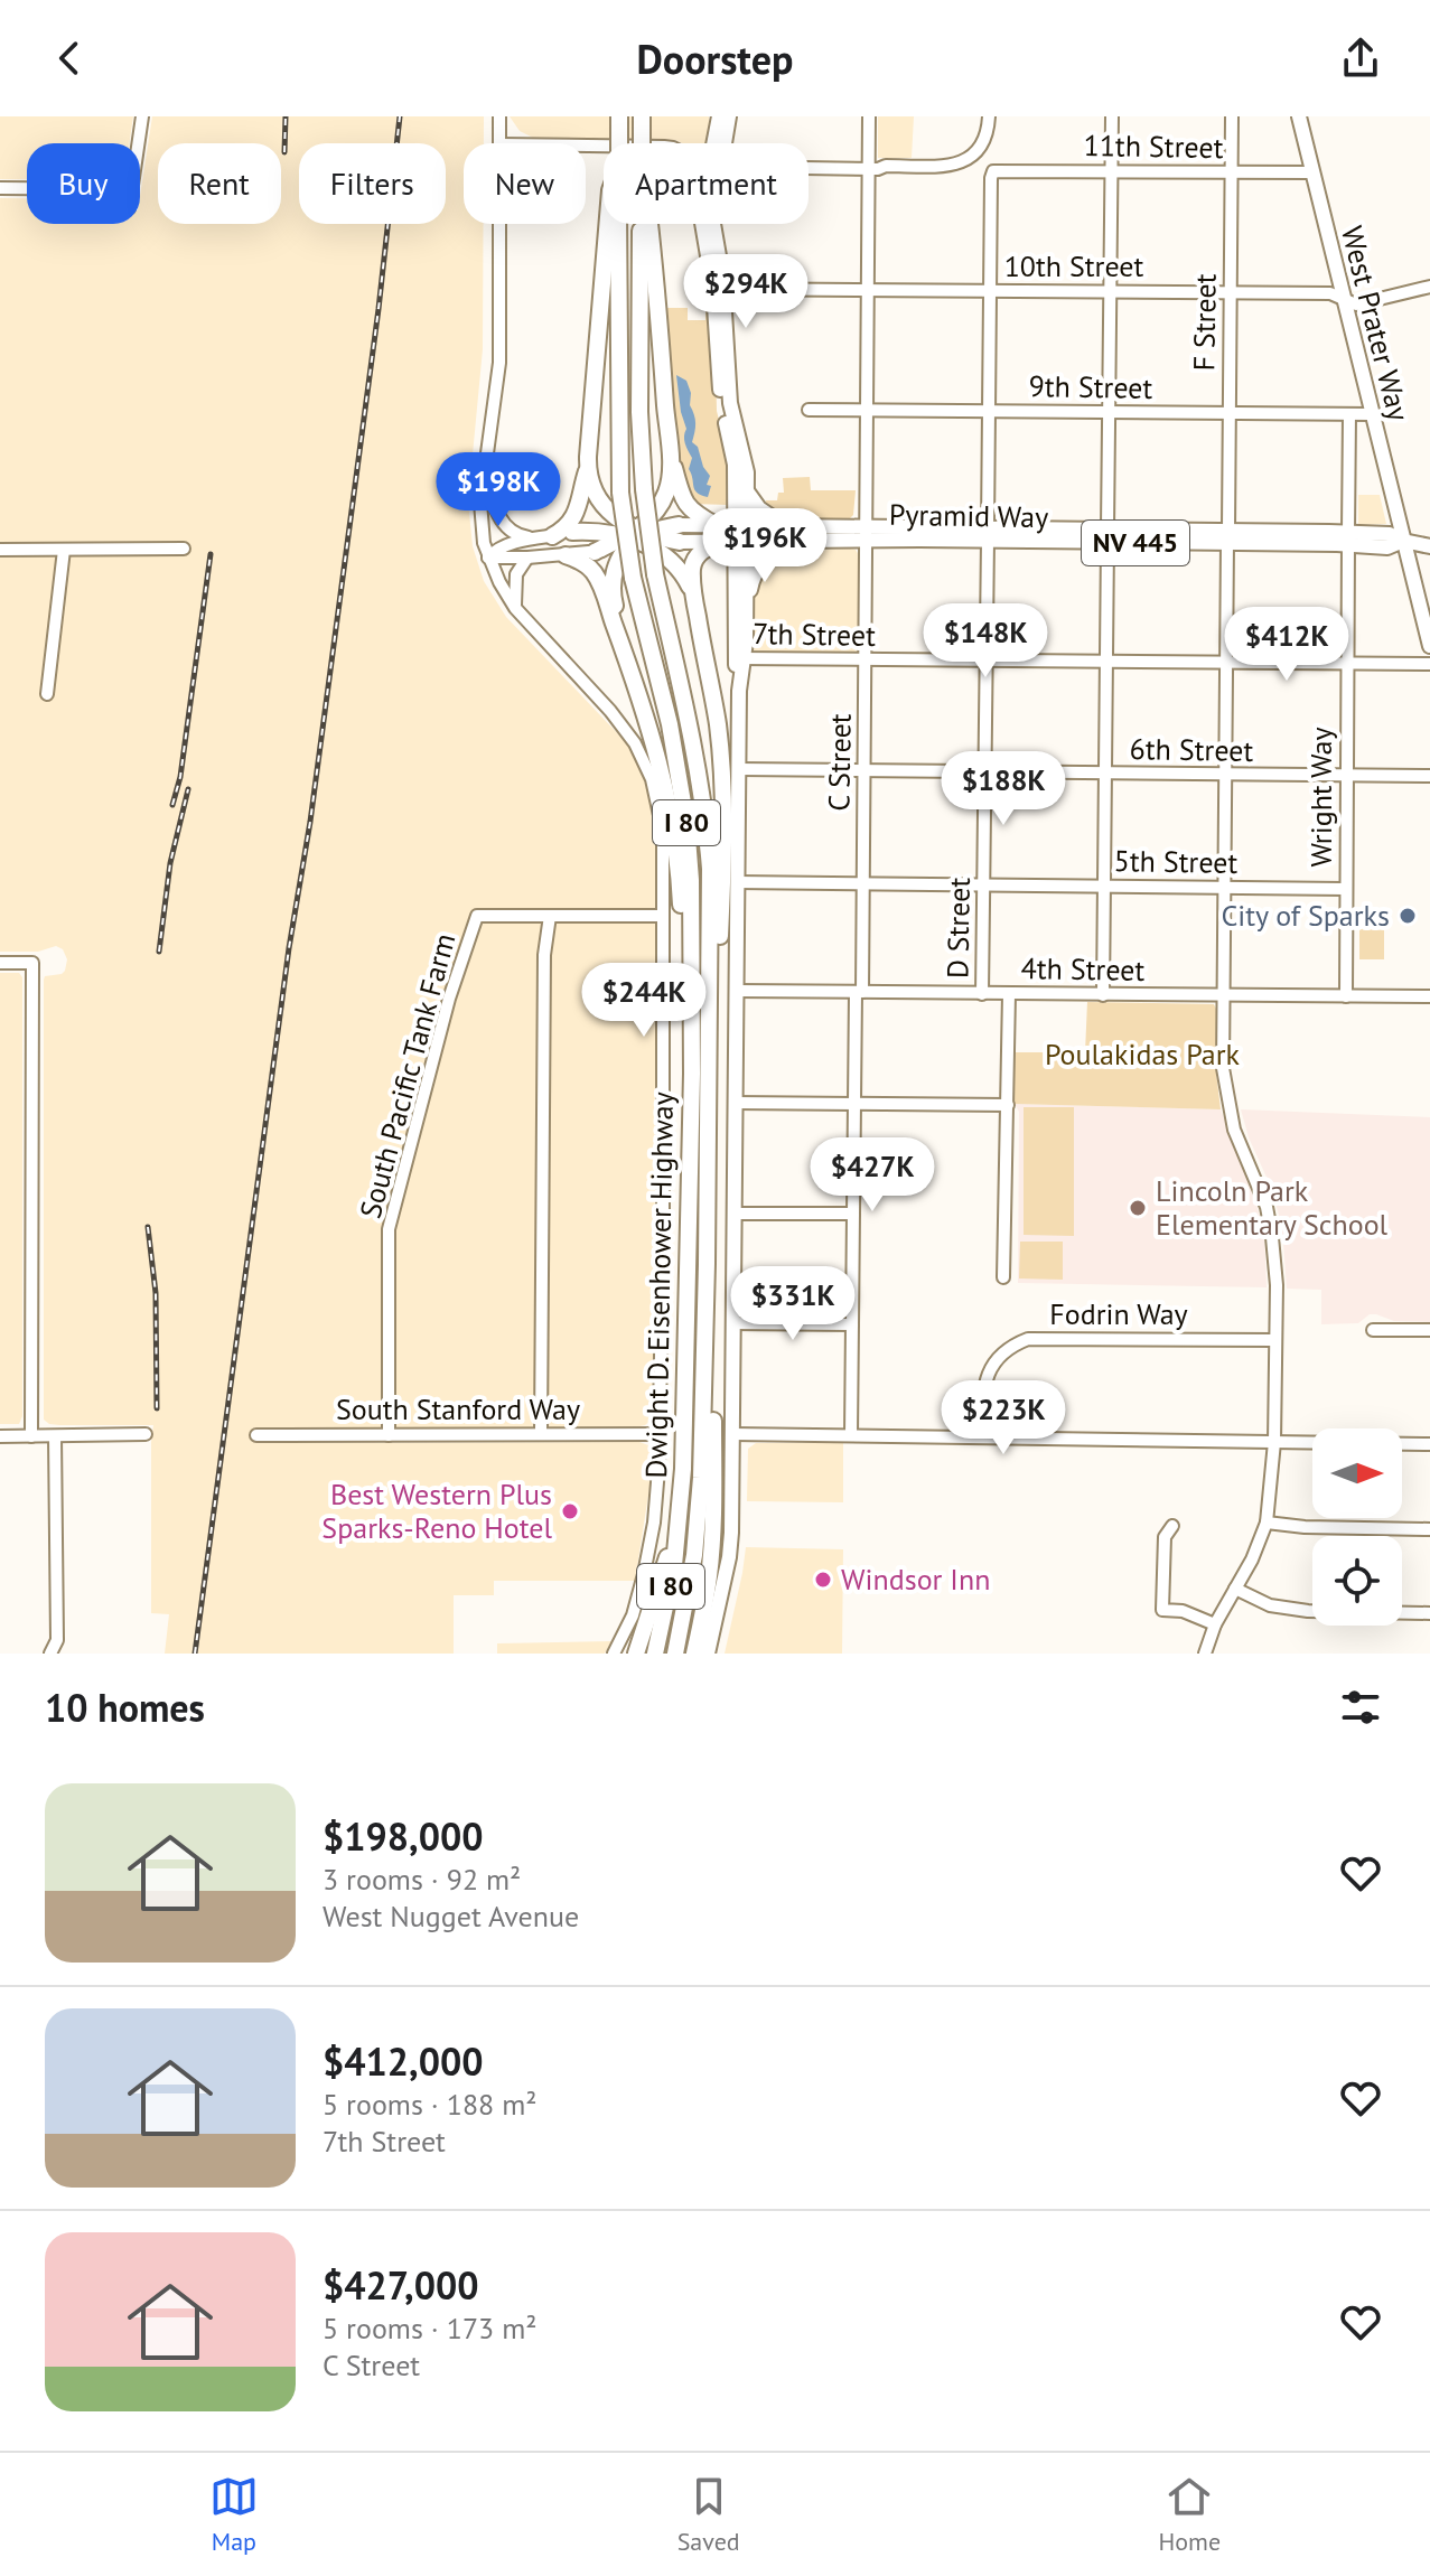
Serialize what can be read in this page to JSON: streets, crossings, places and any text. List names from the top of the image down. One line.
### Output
{"streets":{"highway":["I 80","Dwight D. Eisenhower Highway"],"main road":["West Prater Way","Pyramid Way","NV 445"],"street":["11th Street","10th Street","F Street","9th Street","7th Street","6th Street","C Street","Wright Way","5th Street","D Street","4th Street","South Pacific Tank Farm","Fodrin Way","South Stanford Way"]},"crossings":[["11th Street","F Street"],["11th Street","West Prater Way"],["11th Street","D Street"],["10th Street","F Street"],["10th Street","West Prater Way"],["10th Street","C Street"],["10th Street","D Street"],["F Street","9th Street"],["F Street","Pyramid Way"],["F Street","7th Street"],["F Street","6th Street"],["F Street","5th Street"],["F Street","4th Street"],["F Street","Fodrin Way"],["West Prater Way","9th Street"],["West Prater Way","Pyramid Way"],["9th Street","C Street"],["9th Street","Wright Way"],["9th Street","D Street"],["Pyramid Way","C Street"],["Pyramid Way","Wright Way"],["Pyramid Way","D Street"],["7th Street","C Street"],["7th Street","Wright Way"],["7th Street","D Street"],["6th Street","C Street"],["6th Street","Wright Way"],["6th Street","D Street"],["C Street","5th Street"],["C Street","4th Street"],["Wright Way","5th Street"],["Wright Way","4th Street"],["5th Street","D Street"],["D Street","4th Street"],["South Pacific Tank Farm","South Stanford Way"]],"parks":["Poulakidas Park"],"places":["City of Sparks","Lincoln Park Elementary School","Best Western Plus Sparks-Reno Hotel","Windsor Inn"],"north":"right","page":{"header":"Doorstep","chip":["Buy","Rent","Filters","New","Apartment"],"price":["$294K","$198K","$196K","$148K","$412K","$188K","$244K","$427K","$331K","$223K"],"heading":"10 homes","list":[{"name":"$198,000","note":"3 rooms · 92 m² · West Nugget Avenue"},{"name":"$412,000","note":"5 rooms · 188 m² · 7th Street"},{"name":"$427,000","note":"5 rooms · 173 m² · C Street"}],"tabs":["Map","Saved","Home"]}}
